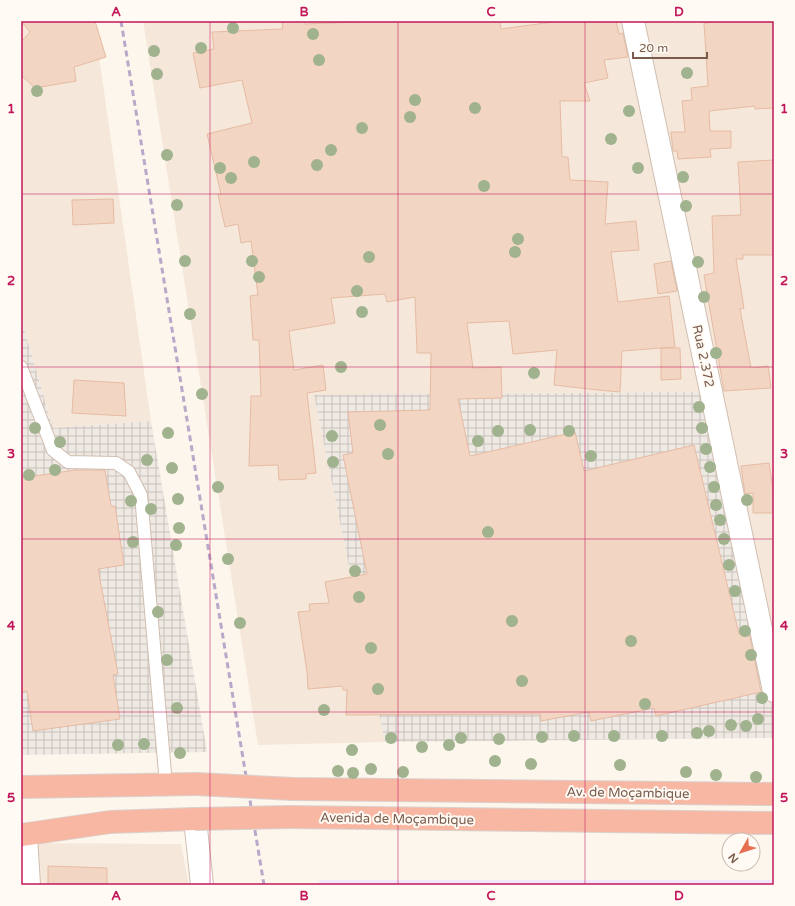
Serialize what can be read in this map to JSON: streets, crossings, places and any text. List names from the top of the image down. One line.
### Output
{"streets":{"highway":["Av. de Moçambique","Avenida de Moçambique"],"street":["Rua 2.372"]},"scale_bar":"20 m","north":"bottom left","grid":{"columns":["A","B","C","D"],"rows":["1","2","3","4","5"]}}
